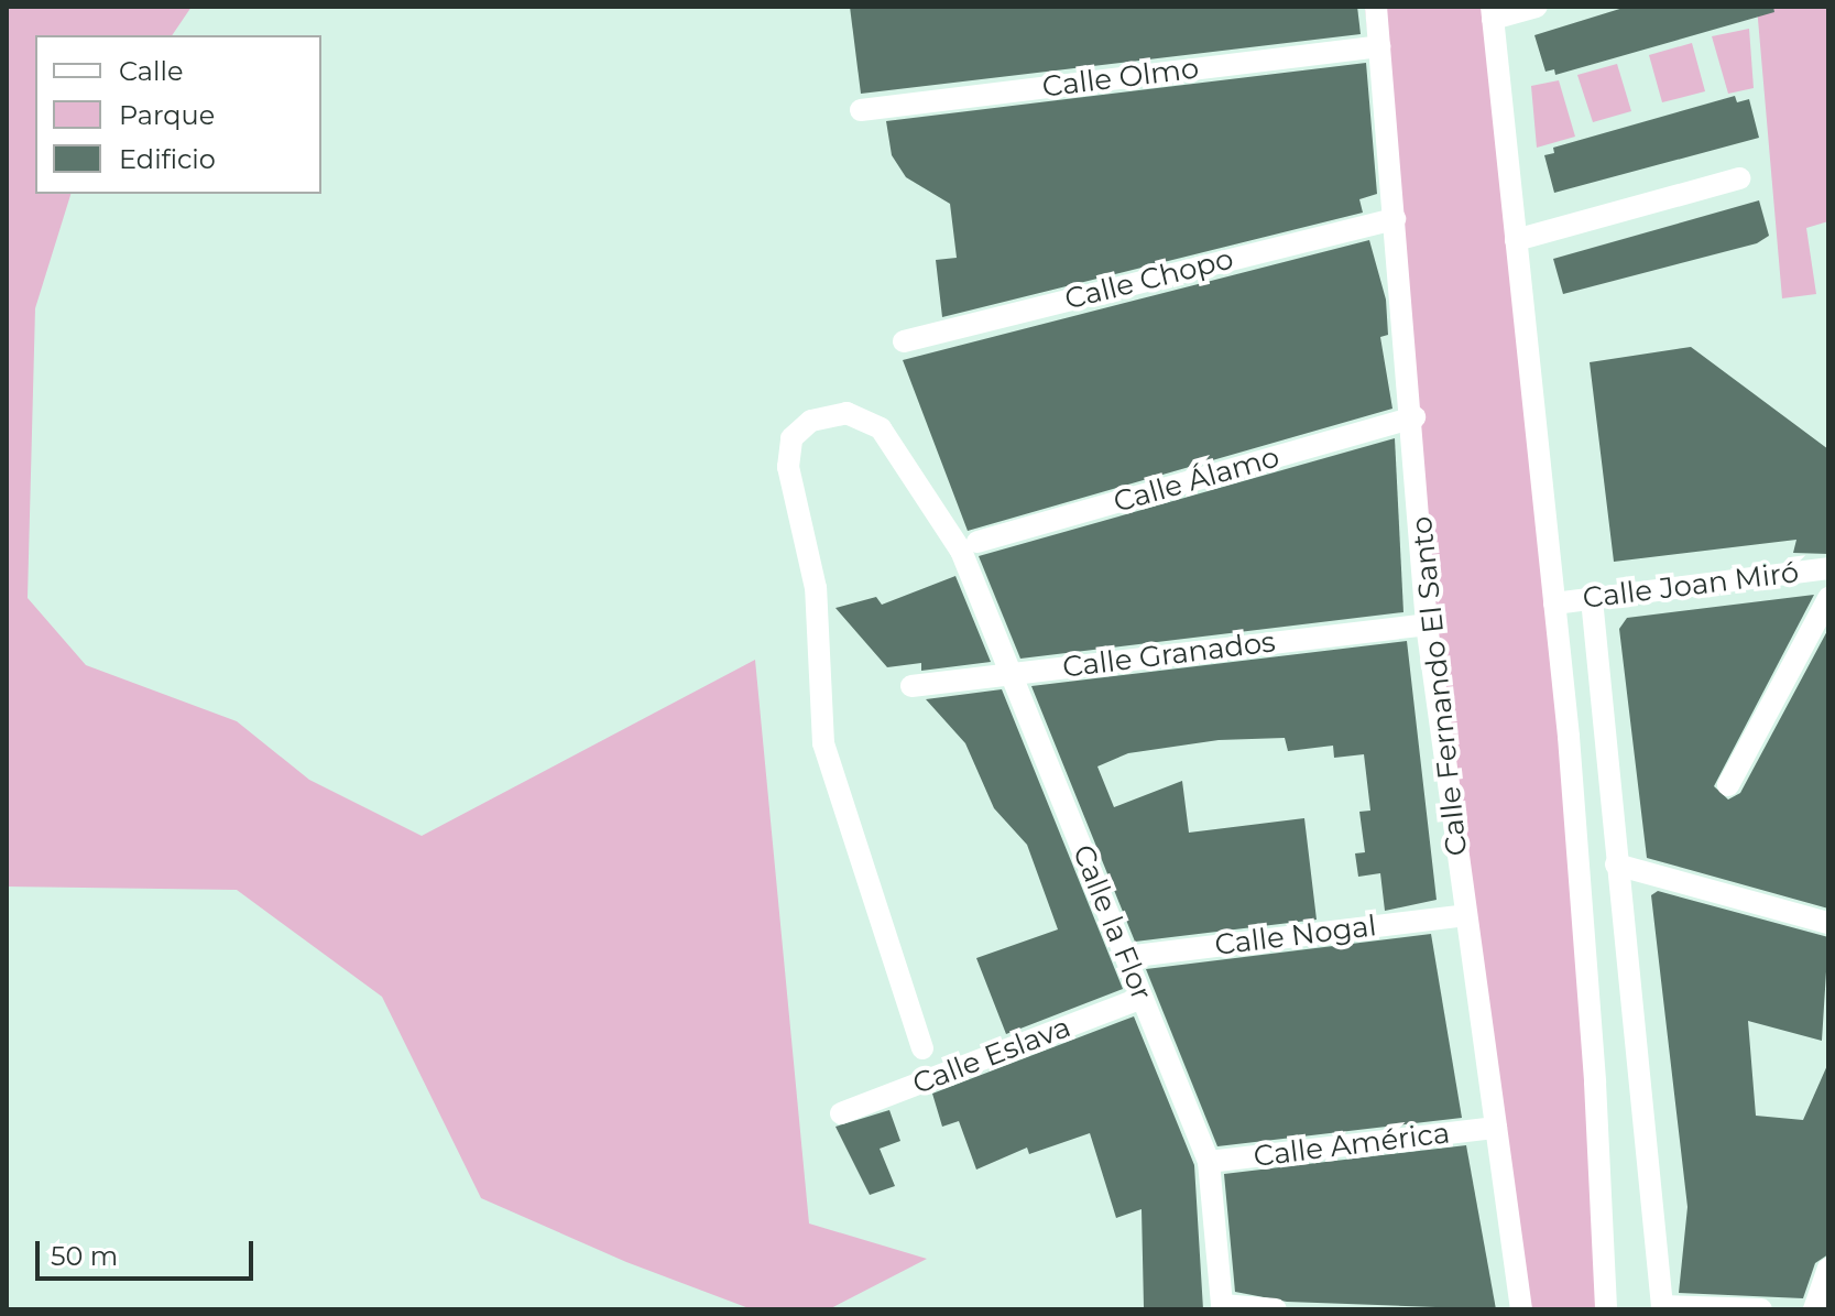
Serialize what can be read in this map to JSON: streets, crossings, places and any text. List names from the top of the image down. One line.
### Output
{"streets":{"street":["Calle Olmo","Calle Chopo","Calle Álamo","Calle Joan Miró","Calle Granados","Calle Fernando El Santo","Calle la Flor","Calle Nogal","Calle Eslava","Calle América"]},"crossings":[["Calle Olmo","Calle Fernando El Santo"],["Calle Chopo","Calle Fernando El Santo"],["Calle Álamo","Calle Fernando El Santo"],["Calle Álamo","Calle la Flor"],["Calle Granados","Calle Fernando El Santo"],["Calle Granados","Calle la Flor"],["Calle Fernando El Santo","Calle Nogal"],["Calle Fernando El Santo","Calle América"],["Calle la Flor","Calle Nogal"],["Calle la Flor","Calle Eslava"],["Calle la Flor","Calle América"]],"legend":["Calle","Parque","Edificio"],"scale_bar":"50 m"}
